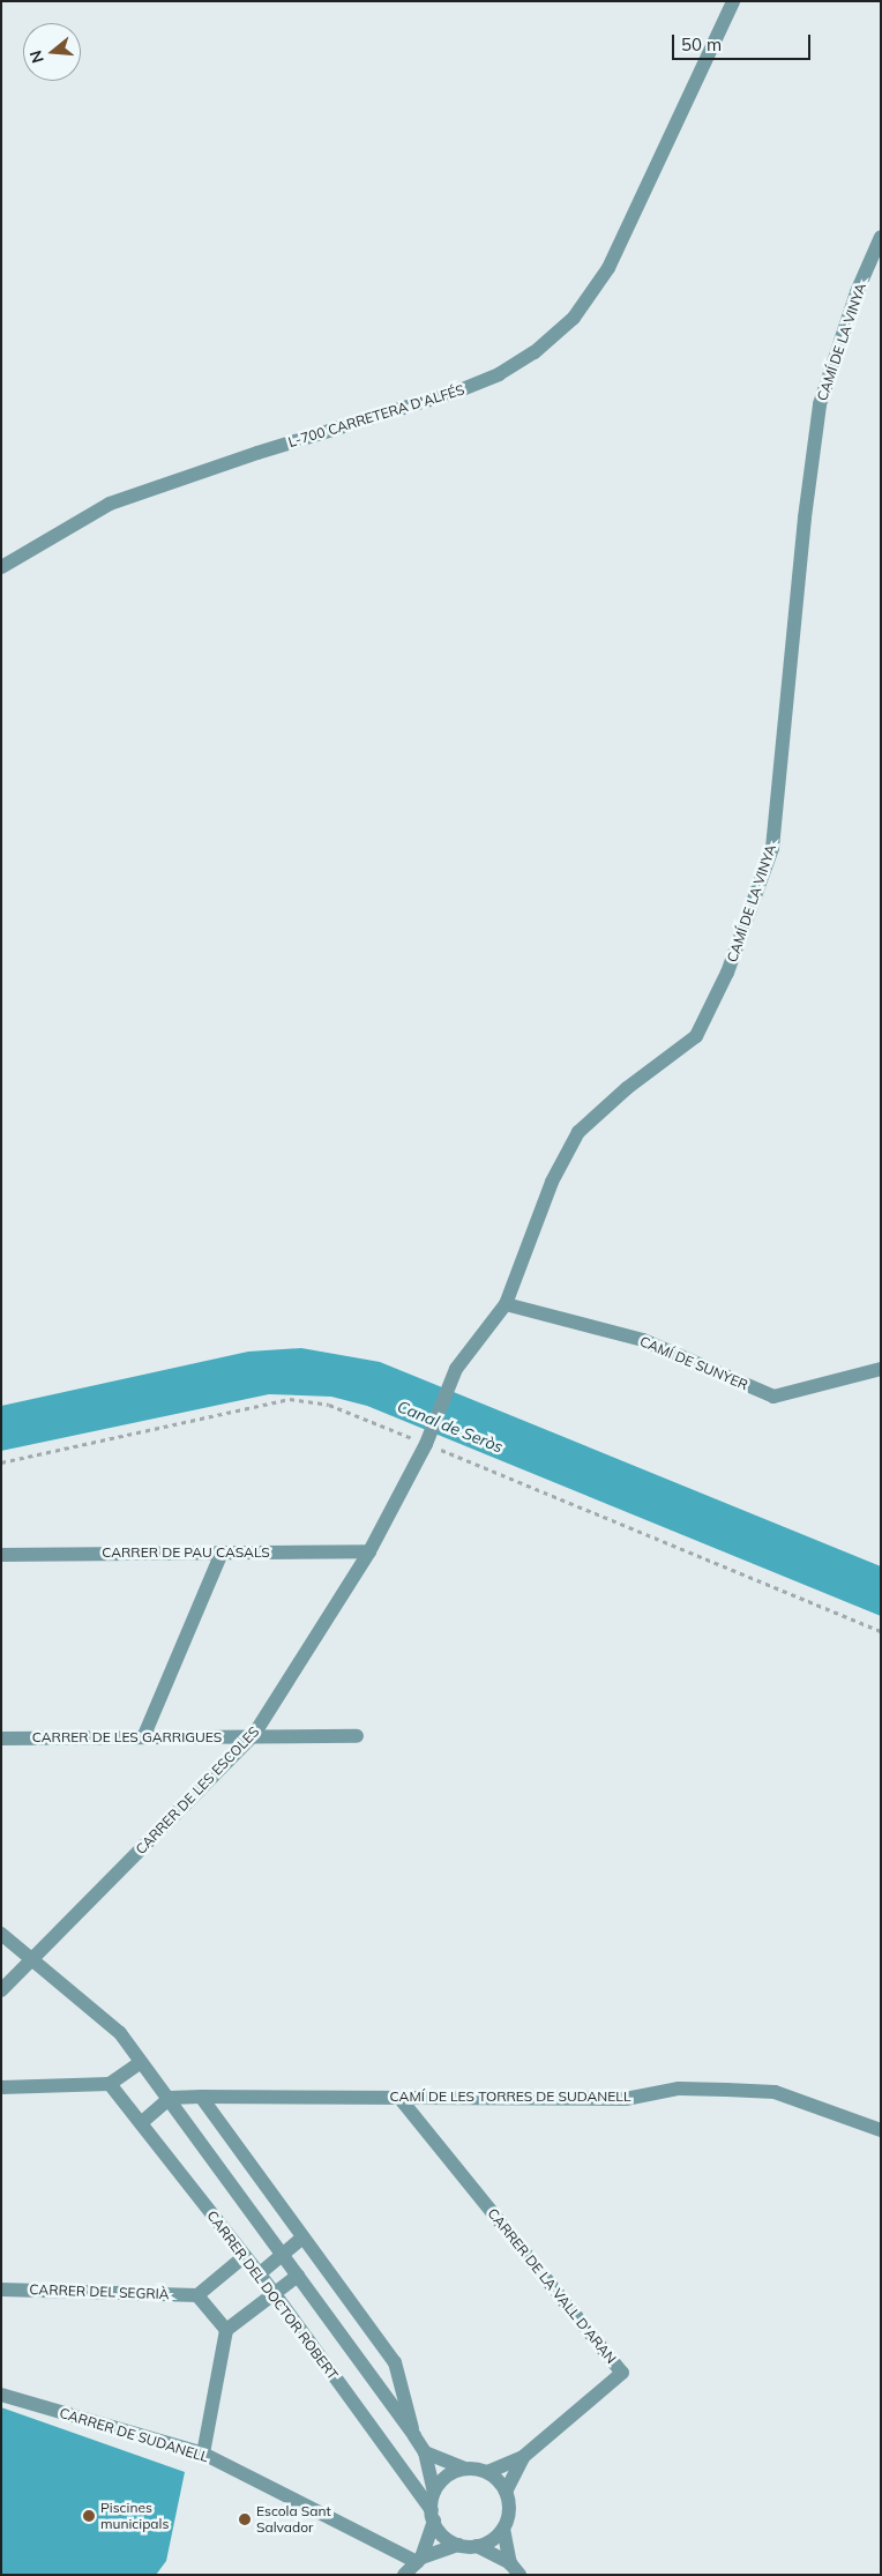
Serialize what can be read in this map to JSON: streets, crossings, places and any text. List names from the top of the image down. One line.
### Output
{"streets":{"street":["CAMÍ DE LA VINYA","L-700 CARRETERA D'ALFÉS","CAMÍ DE SUNYER","CARRER DE PAU CASALS","CARRER DE LES GARRIGUES","CARRER DE LES ESCOLES","CAMÍ DE LES TORRES DE SUDANELL","CARRER DE LA VALL D'ARAN","CARRER DEL SEGRIÀ","CARRER DEL DOCTOR ROBERT","CARRER DE SUDANELL"]},"crossings":[["CAMÍ DE LA VINYA","CAMÍ DE SUNYER"],["CAMÍ DE LA VINYA","CARRER DE LES ESCOLES"],["CARRER DE PAU CASALS","CARRER DE LES ESCOLES"],["CARRER DE LES GARRIGUES","CARRER DE LES ESCOLES"],["CAMÍ DE LES TORRES DE SUDANELL","CARRER DE LA VALL D'ARAN"],["CARRER DE LA VALL D'ARAN","CARRER DEL DOCTOR ROBERT"]],"water":["Canal de Seròs"],"places":["Piscines municipals","Escola Sant Salvador"],"scale_bar":"50 m","north":"left"}
